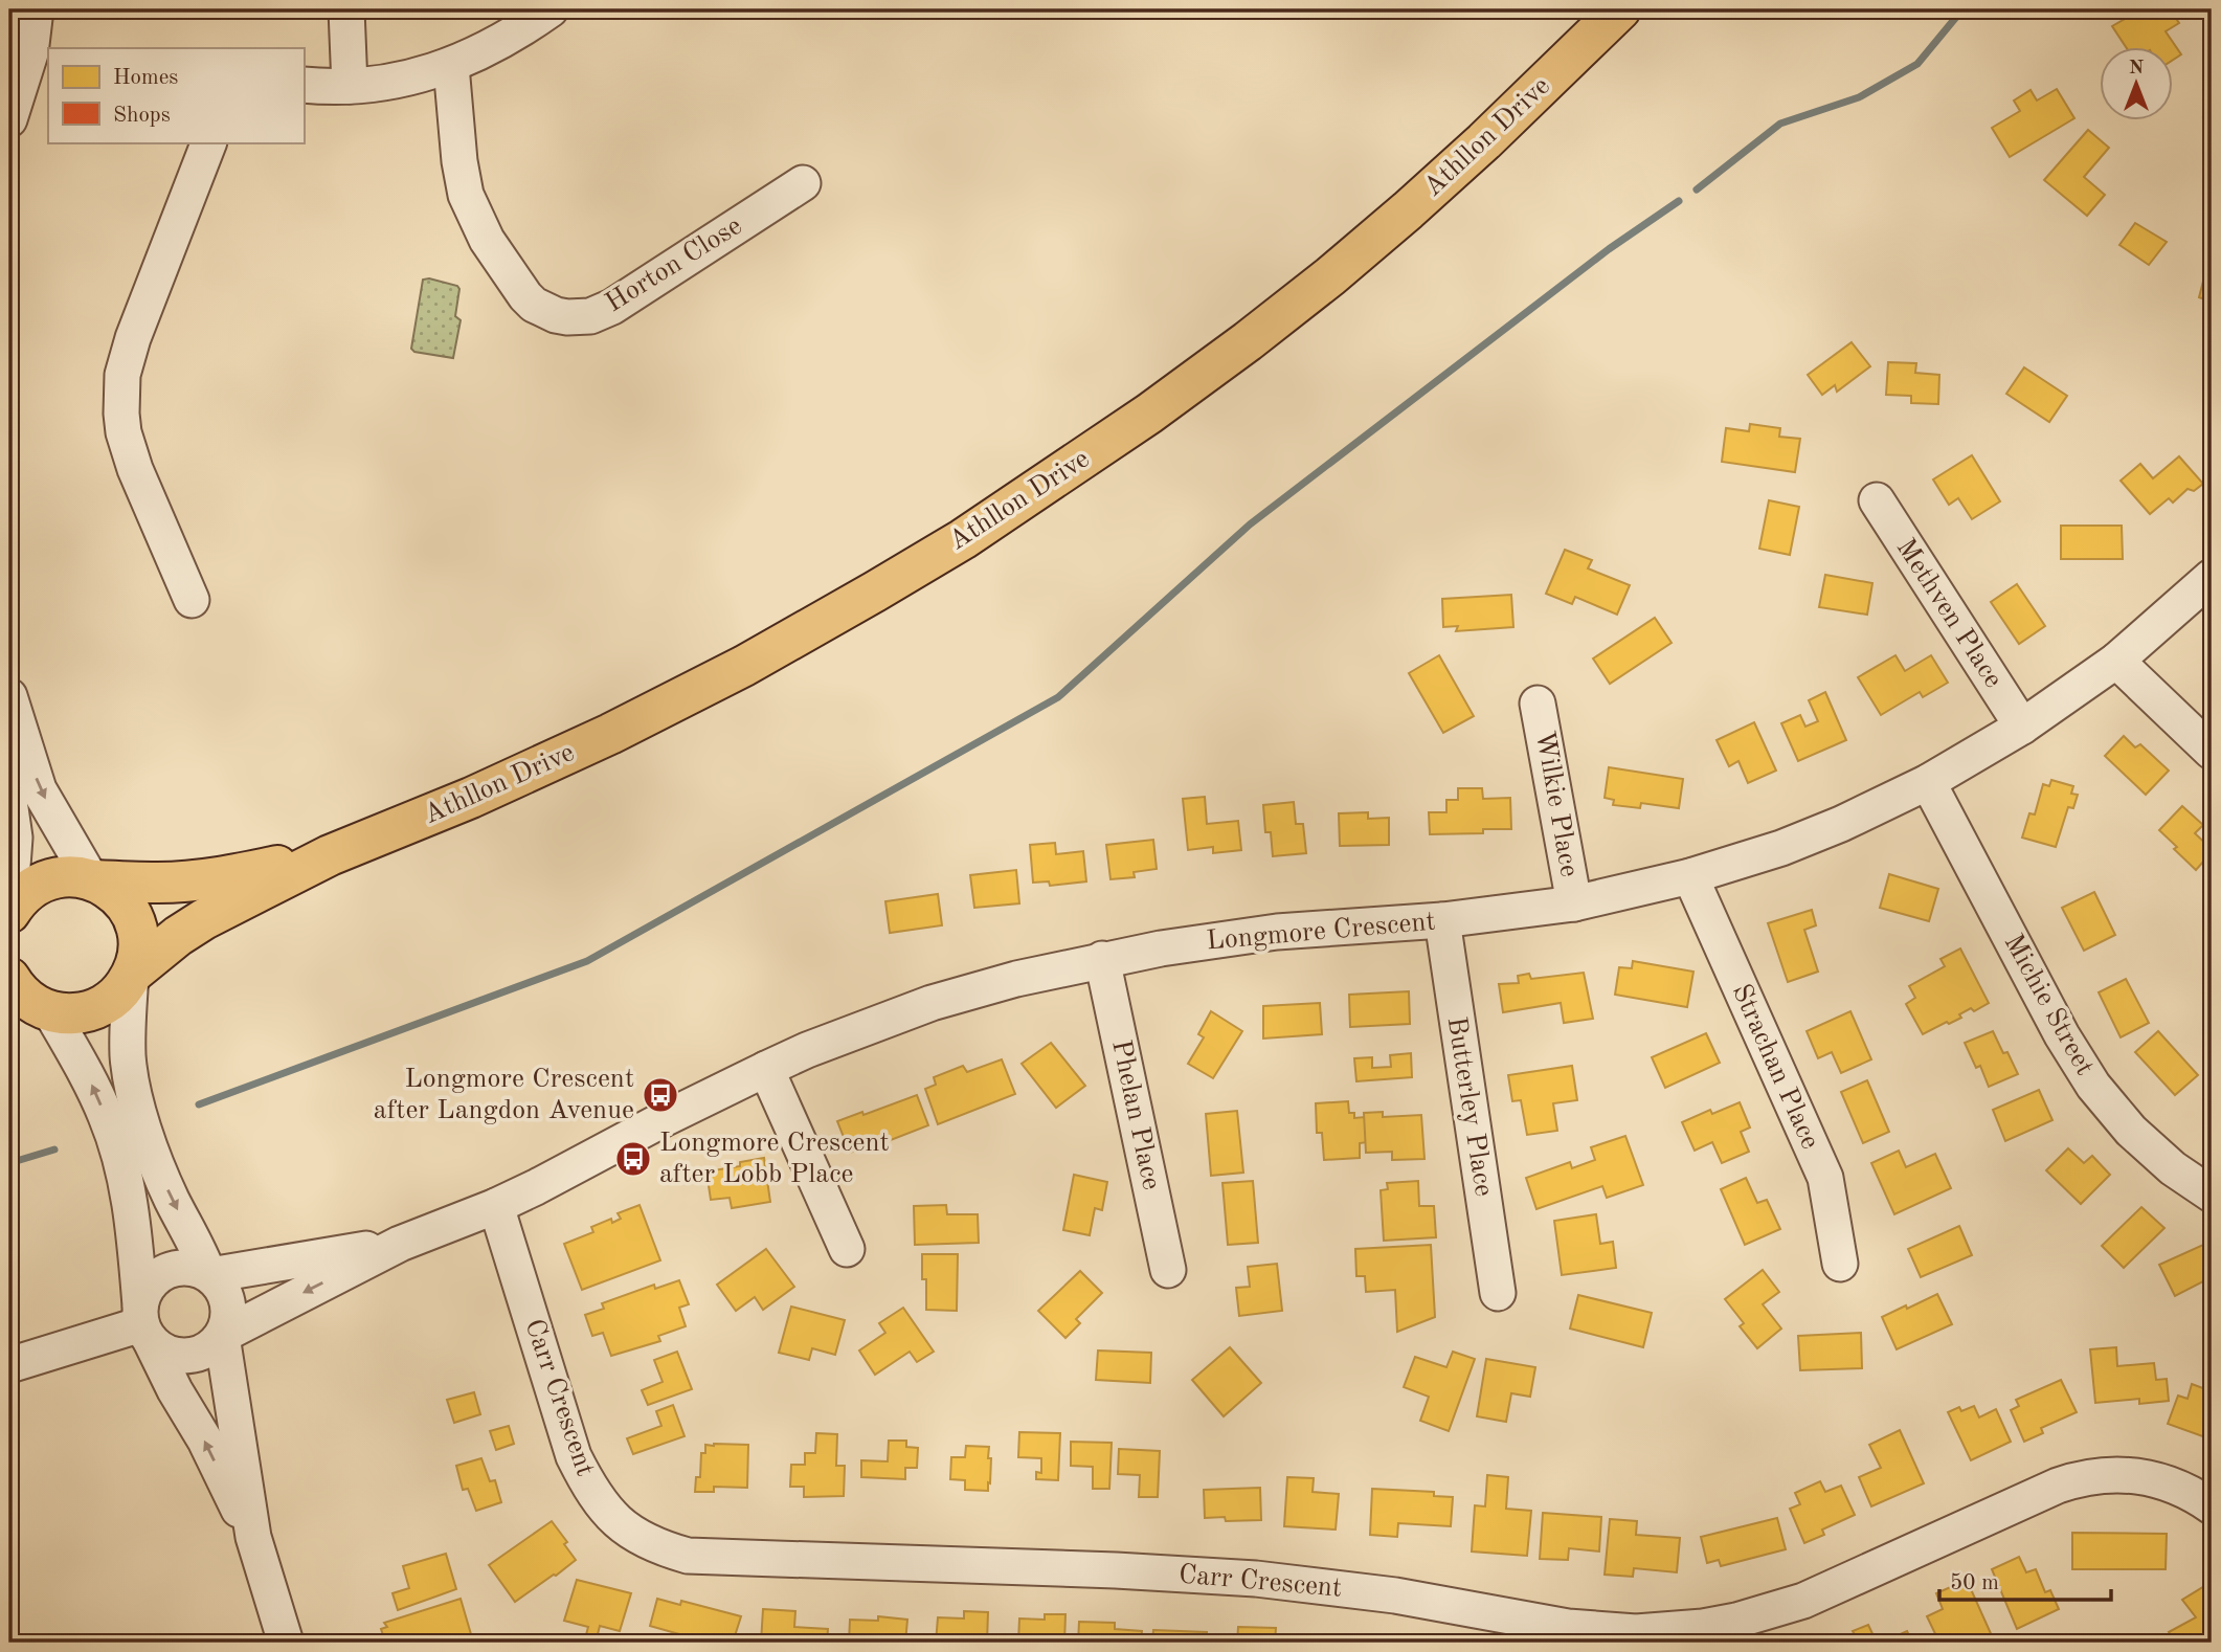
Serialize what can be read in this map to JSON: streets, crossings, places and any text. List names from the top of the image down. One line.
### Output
{"streets":{"main road":["Athllon Drive"],"street":["Horton Close","Methven Place","Wilkie Place","Longmore Crescent","Michie Street","Strachan Place","Butterley Place","Phelan Place","Carr Crescent"]},"crossings":[["Methven Place","Longmore Crescent"],["Wilkie Place","Longmore Crescent"],["Longmore Crescent","Michie Street"],["Longmore Crescent","Strachan Place"],["Longmore Crescent","Butterley Place"],["Longmore Crescent","Phelan Place"],["Longmore Crescent","Carr Crescent"]],"places":{"bus stop":["Longmore Crescent after Langdon Avenue","Longmore Crescent after Lobb Place"]},"legend":["Homes","Shops"],"scale_bar":"50 m","north":"top"}
